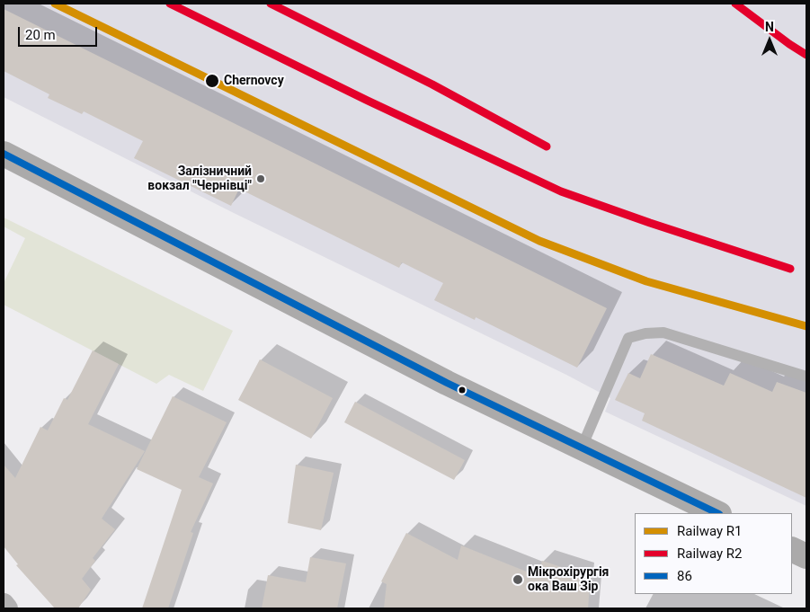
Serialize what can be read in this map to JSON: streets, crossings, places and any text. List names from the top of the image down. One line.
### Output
{"places":["Chernovcy","Залізничний вокзал \"Чернівці\"","Мікрохірургія ока Ваш Зір"],"lines":["rail line R1","rail line R2","transit line 86"],"legend":["Railway R1","Railway R2","86"],"scale_bar":"20 m","north":"top"}
